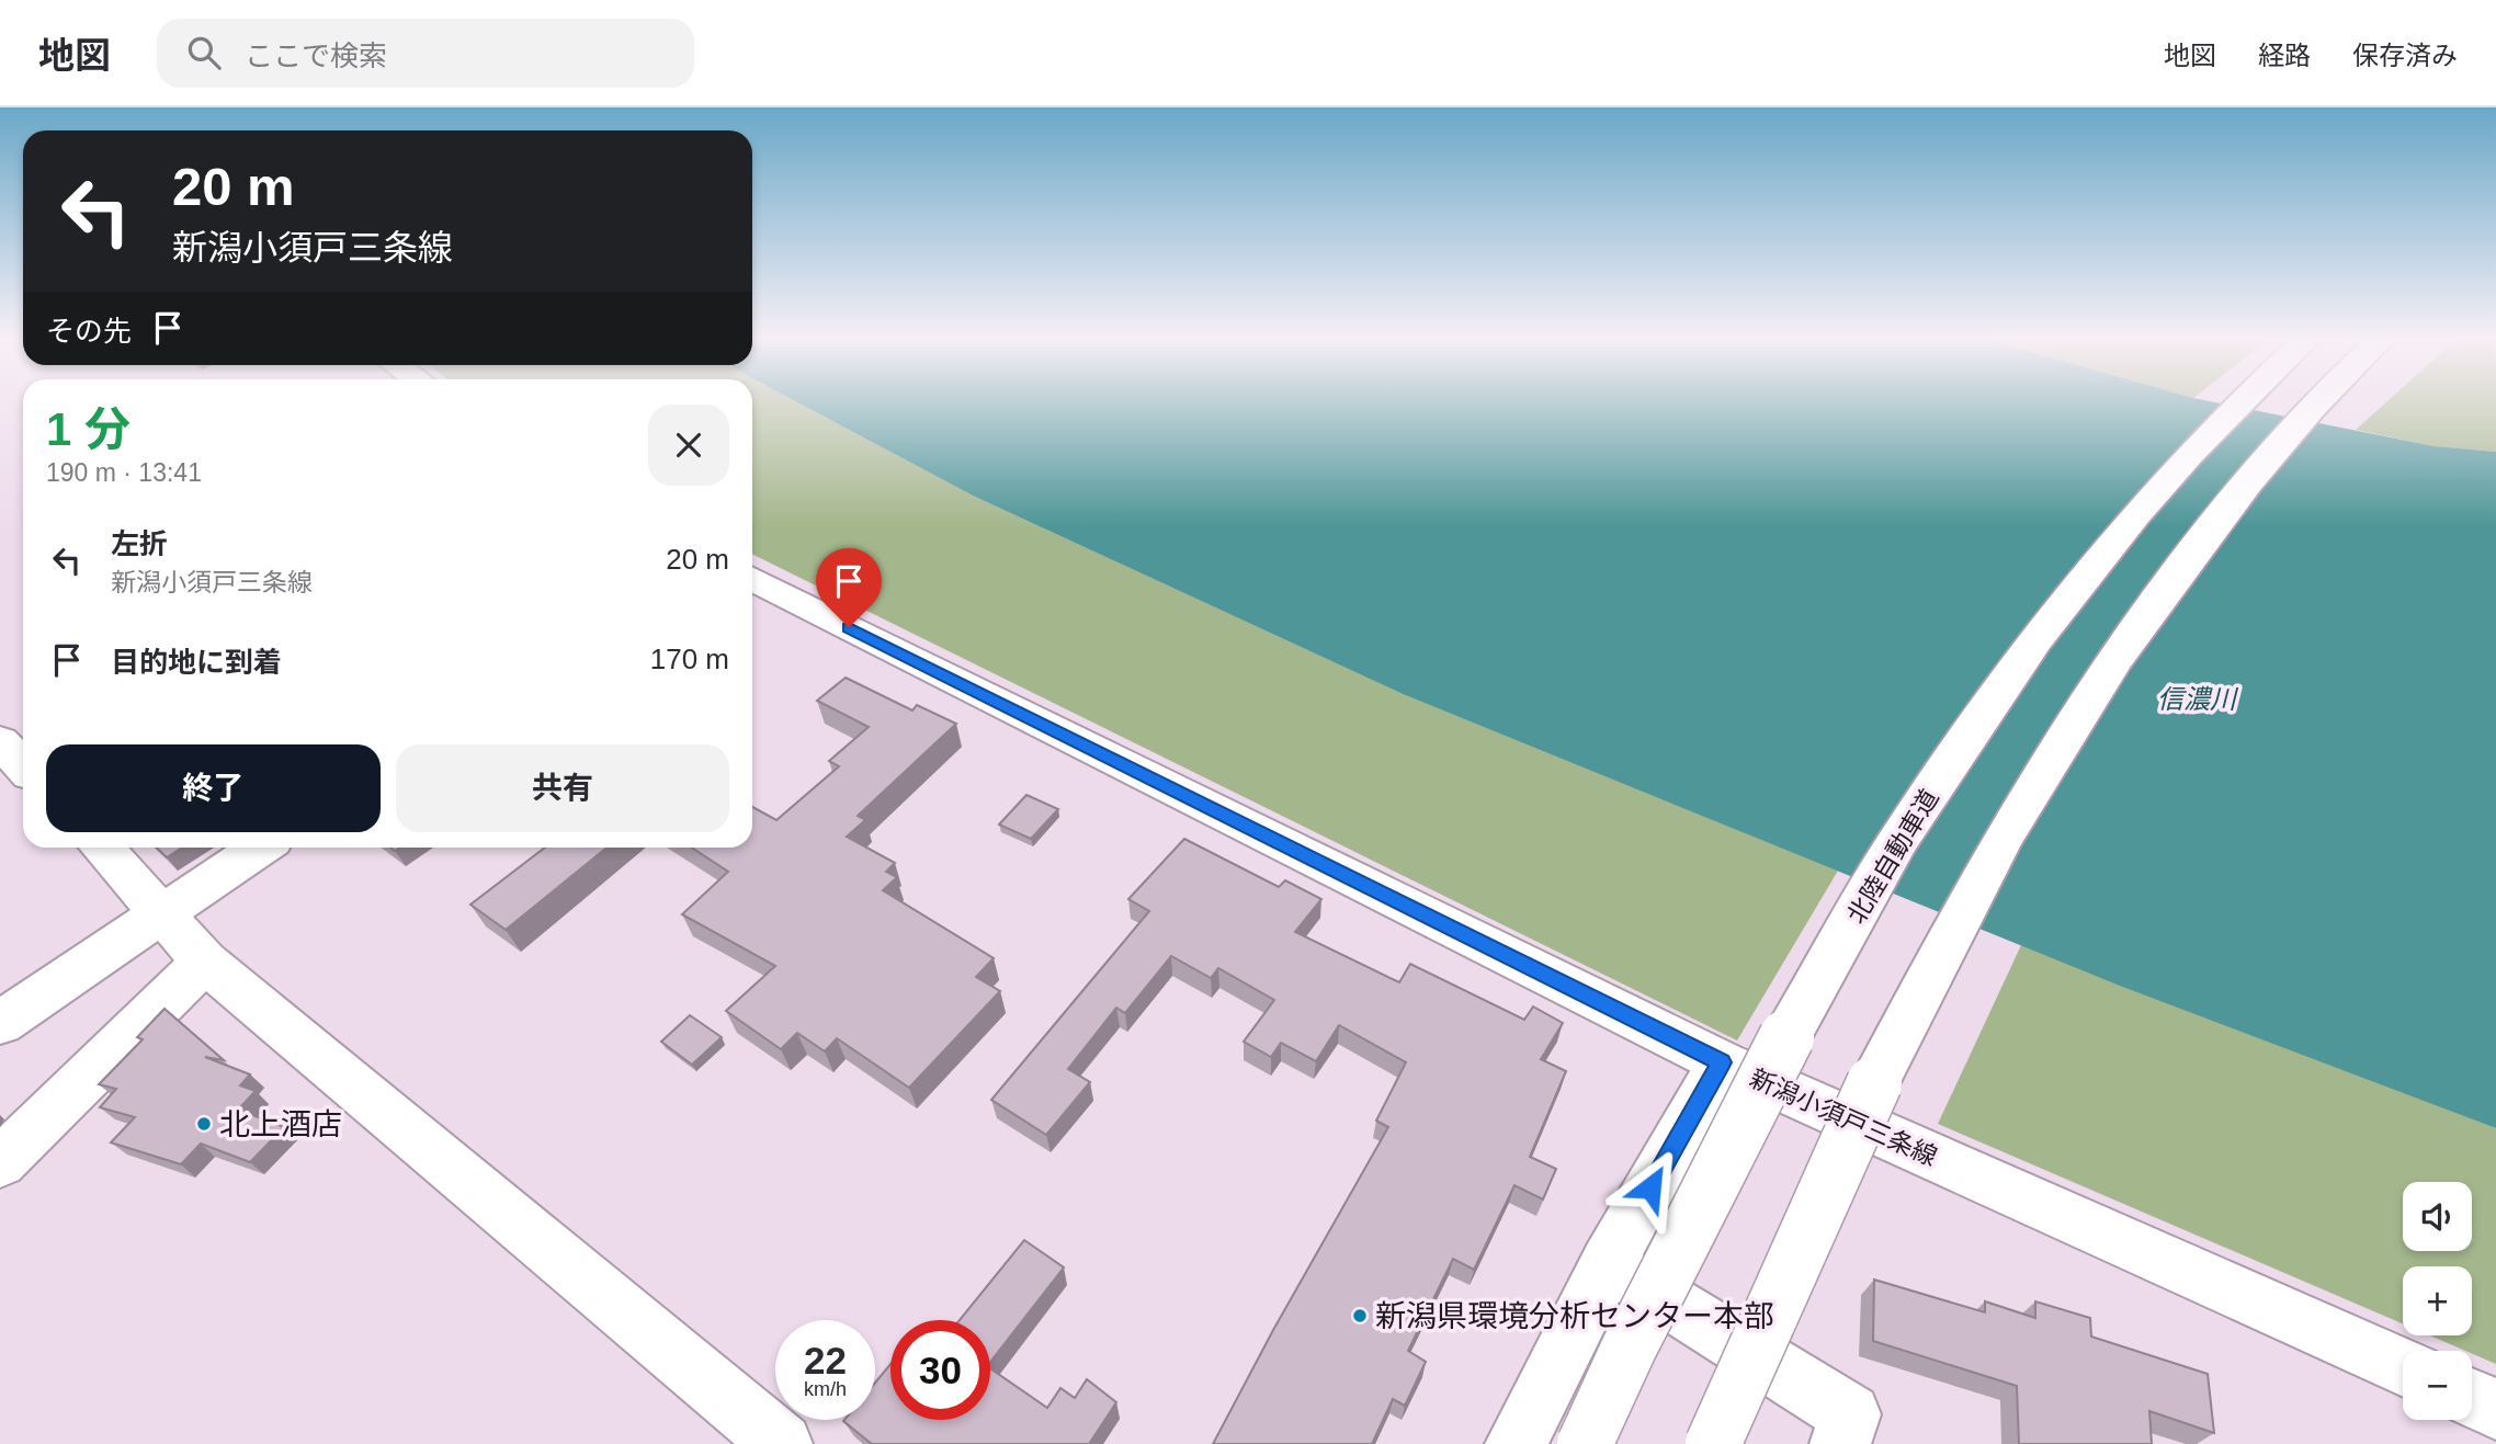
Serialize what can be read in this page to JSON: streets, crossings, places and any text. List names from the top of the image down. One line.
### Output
{"streets":{"main road":["北陸自動車道","新潟小須戸三条線"]},"water":["信濃川"],"places":["北上酒店","新潟県環境分析センター本部"],"page":{"header":"地図","search":"ここで検索","nav":["地図","経路","保存済み"],"turn":["20 m","新潟小須戸三条線"],"then":"その先","heading":["1 分","190 m · 13:41"],"list":[{"name":"左折","note":"新潟小須戸三条線","value":"20 m"},{"name":"目的地に到着","value":"170 m"}],"buttons":["終了","共有"],"map_buttons":["+","−"],"speed":"22 km/h","limit":"30"}}
